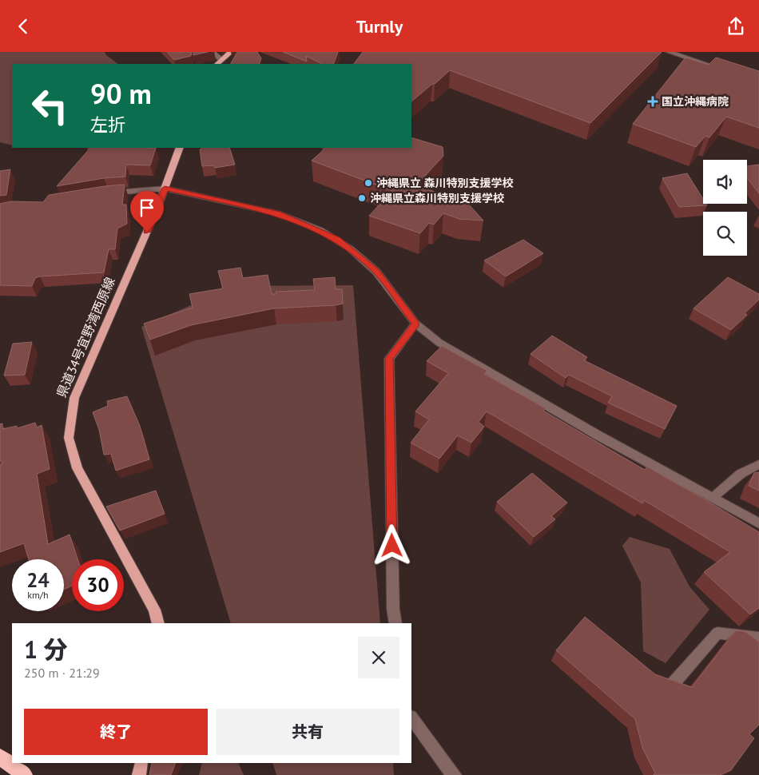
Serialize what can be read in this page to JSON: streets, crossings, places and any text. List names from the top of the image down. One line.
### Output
{"streets":{"main road":["県道34号宜野湾西原線"]},"places":{"health":["国立沖縄病院"],"other":["沖縄県立 森川特別支援学校","沖縄県立森川特別支援学校"]},"page":{"header":"Turnly","turn":["90 m","左折"],"speed":"24 km/h","limit":"30","heading":["1 分","250 m · 21:29"],"buttons":["終了","共有"]}}
